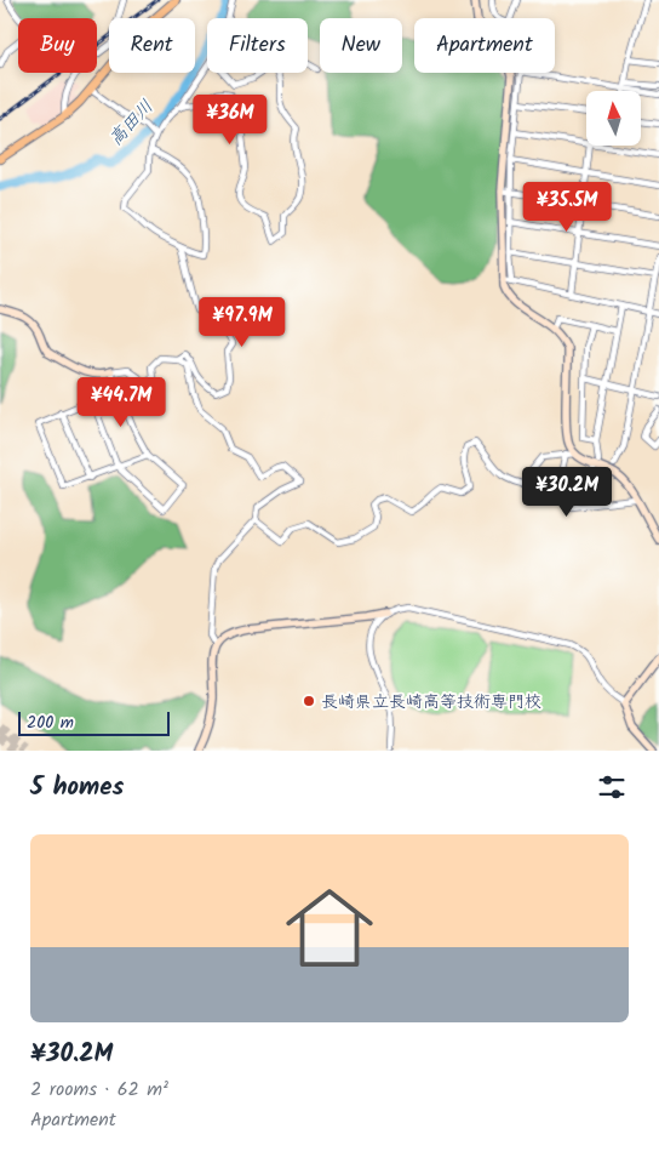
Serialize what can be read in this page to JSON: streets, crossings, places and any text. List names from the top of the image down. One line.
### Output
{"water":["高田川"],"places":["長崎県立長崎高等技術専門校"],"scale_bar":"200 m","north":"top","page":{"chip":["Buy","Rent","Filters","New","Apartment"],"price":["¥36M","¥35.5M","¥97.9M","¥44.7M","¥30.2M"],"scale":"200 m","heading":"5 homes","list":[{"name":"¥30.2M","note":"2 rooms · 62 m² · Apartment"}]}}
